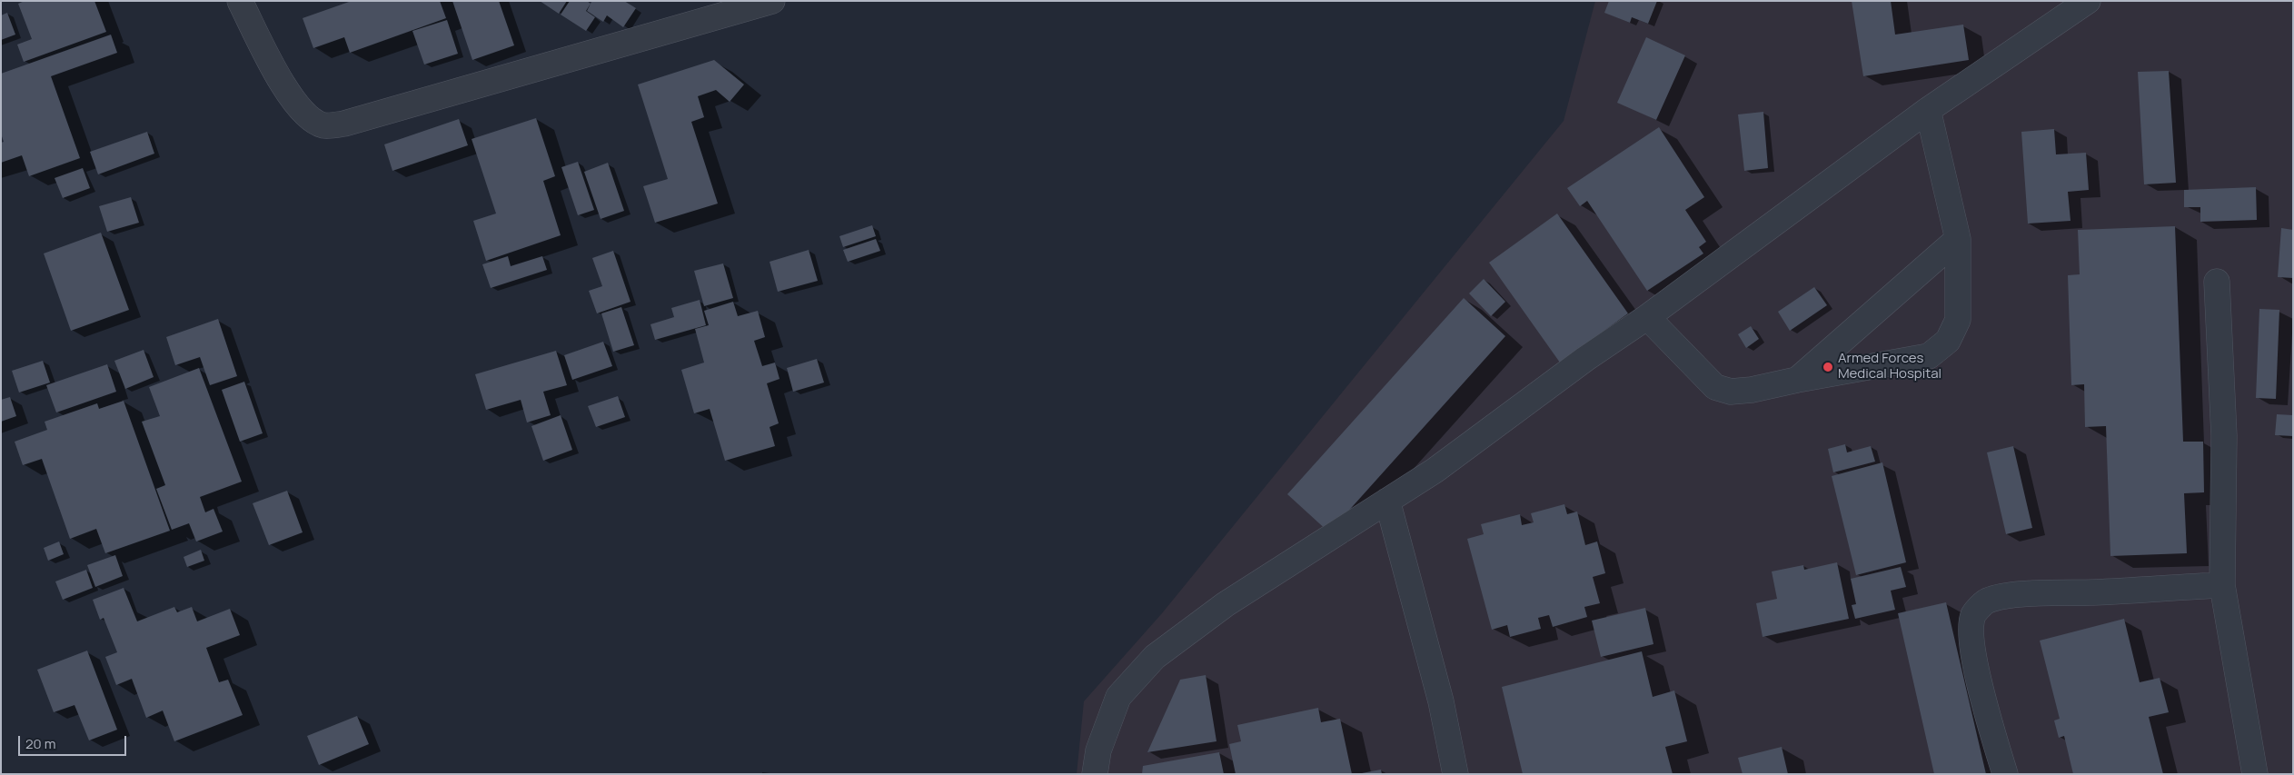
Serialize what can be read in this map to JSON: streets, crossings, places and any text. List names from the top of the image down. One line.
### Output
{"places":["Armed Forces Medical Hospital"],"scale_bar":"20 m"}
